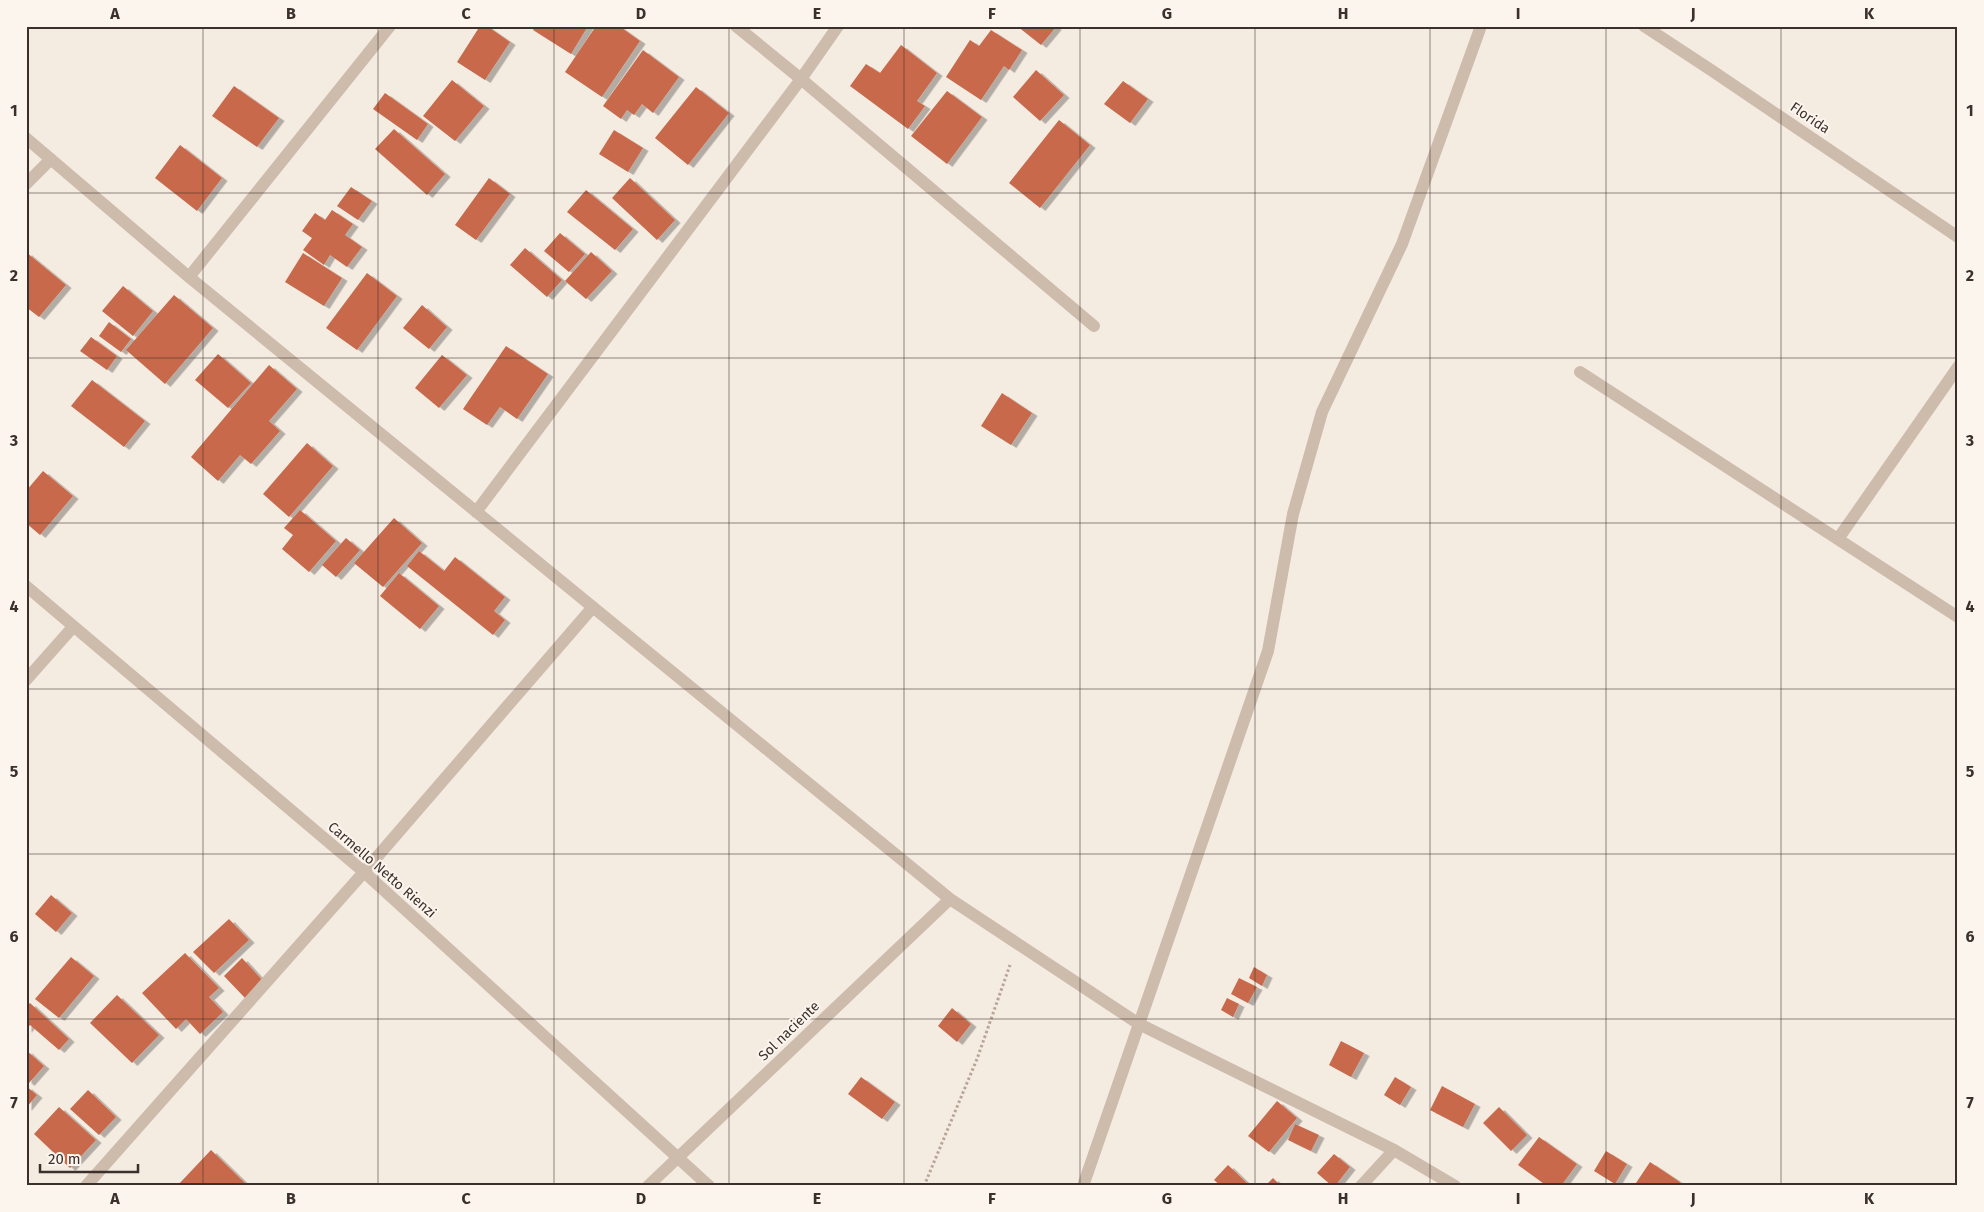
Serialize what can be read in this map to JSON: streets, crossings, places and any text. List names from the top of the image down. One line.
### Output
{"streets":{"street":["Florida","Carmello Netto Rienzi","Sol naciente"]},"crossings":[["Carmello Netto Rienzi","Sol naciente"]],"scale_bar":"20 m","grid":{"columns":["A","B","C","D","E","F","G","H","I","J","K"],"rows":["1","2","3","4","5","6","7"]}}
